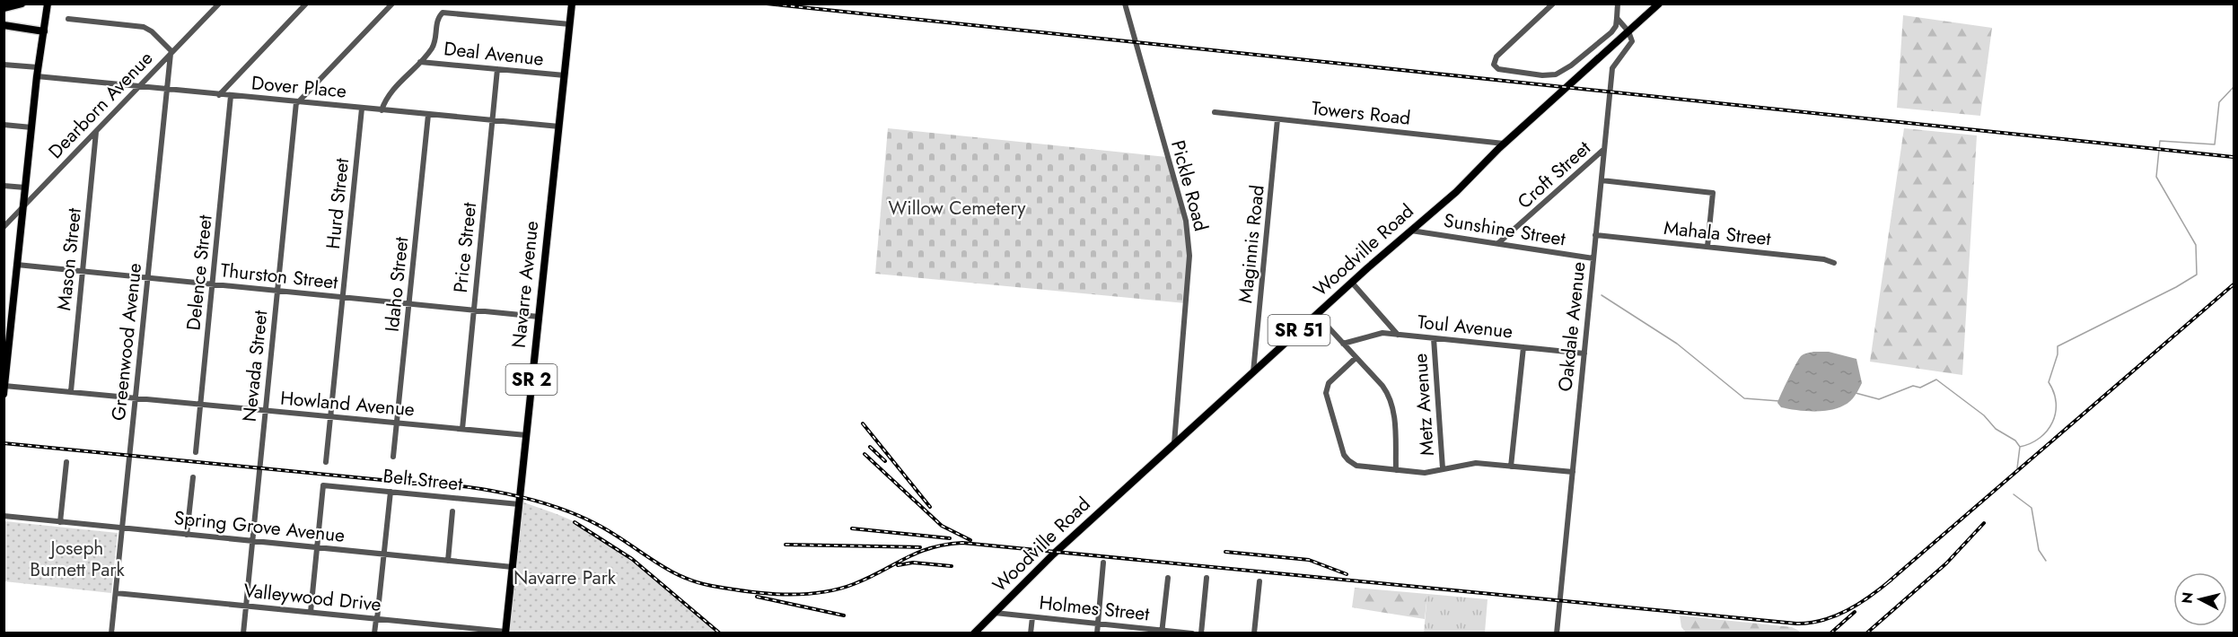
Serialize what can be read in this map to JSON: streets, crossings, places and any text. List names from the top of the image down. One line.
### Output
{"streets":{"main road":["Woodville Road","Navarre Avenue","SR 51","SR 2"],"street":["Deal Avenue","Dover Place","Dearborn Avenue","Towers Road","Croft Street","Pickle Road","Hurd Street","Sunshine Street","Mahala Street","Maginnis Road","Price Street","Mason Street","Delence Street","Thurston Street","Idaho Street","Toul Avenue","Oakdale Avenue","Greenwood Avenue","Nevada Street","Howland Avenue","Metz Avenue","Belt Street","Spring Grove Avenue","Valleywood Drive","Holmes Street"]},"crossings":[["Deal Avenue","Price Street"],["Deal Avenue","Navarre Avenue"],["Dover Place","Dearborn Avenue"],["Dover Place","Hurd Street"],["Dover Place","Price Street"],["Dover Place","Delence Street"],["Dover Place","Idaho Street"],["Dover Place","Navarre Avenue"],["Dover Place","Greenwood Avenue"],["Dover Place","Nevada Street"],["Dearborn Avenue","Mason Street"],["Dearborn Avenue","Greenwood Avenue"],["Towers Road","Maginnis Road"],["Towers Road","Woodville Road"],["Croft Street","Sunshine Street"],["Croft Street","Oakdale Avenue"],["Pickle Road","Woodville Road"],["Hurd Street","Thurston Street"],["Hurd Street","Howland Avenue"],["Sunshine Street","Woodville Road"],["Sunshine Street","Oakdale Avenue"],["Mahala Street","Oakdale Avenue"],["Maginnis Road","Woodville Road"],["Price Street","Thurston Street"],["Price Street","Howland Avenue"],["Woodville Road","Oakdale Avenue"],["Woodville Road","Holmes Street"],["Mason Street","Thurston Street"],["Mason Street","Howland Avenue"],["Delence Street","Thurston Street"],["Delence Street","Howland Avenue"],["Thurston Street","Idaho Street"],["Thurston Street","Navarre Avenue"],["Thurston Street","Greenwood Avenue"],["Thurston Street","Nevada Street"],["Idaho Street","Howland Avenue"],["Navarre Avenue","Howland Avenue"],["Navarre Avenue","Belt Street"],["Navarre Avenue","Spring Grove Avenue"],["Navarre Avenue","Valleywood Drive"],["Toul Avenue","Oakdale Avenue"],["Toul Avenue","Metz Avenue"],["Greenwood Avenue","Howland Avenue"],["Greenwood Avenue","Spring Grove Avenue"],["Greenwood Avenue","Valleywood Drive"],["Nevada Street","Howland Avenue"],["Nevada Street","Spring Grove Avenue"],["Nevada Street","Valleywood Drive"],["Belt Street","Spring Grove Avenue"]],"parks":["Willow Cemetery","Joseph Burnett Park","Navarre Park"],"north":"left"}
